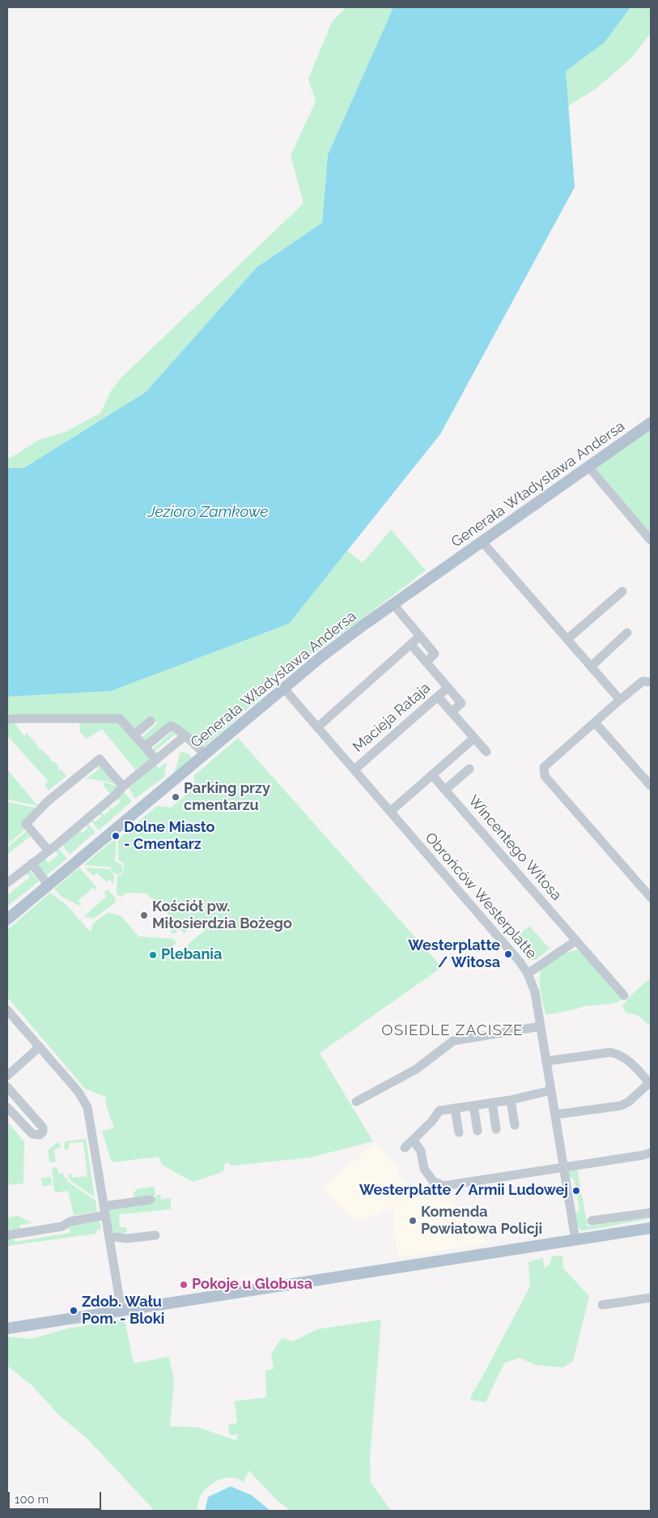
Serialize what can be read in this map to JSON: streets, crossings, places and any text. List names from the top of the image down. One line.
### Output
{"streets":{"main road":["Generała Władysława Andersa"],"street":["Macieja Rataja","Wincentego Witosa","Obrońców Westerplatte"]},"crossings":[["Generała Władysława Andersa","Obrońców Westerplatte"],["Macieja Rataja","Obrońców Westerplatte"]],"districts":["OSIEDLE ZACISZE"],"water":["Jezioro Zamkowe"],"places":["Parking przy cmentarzu","Dolne Miasto - Cmentarz","Kościół pw. Miłosierdzia Bożego","Westerplatte / Witosa","Plebania","Westerplatte / Armii Ludowej","Komenda Powiatowa Policji","Pokoje u Globusa","Zdob. Wału Pom. - Bloki"],"scale_bar":"100 m"}
